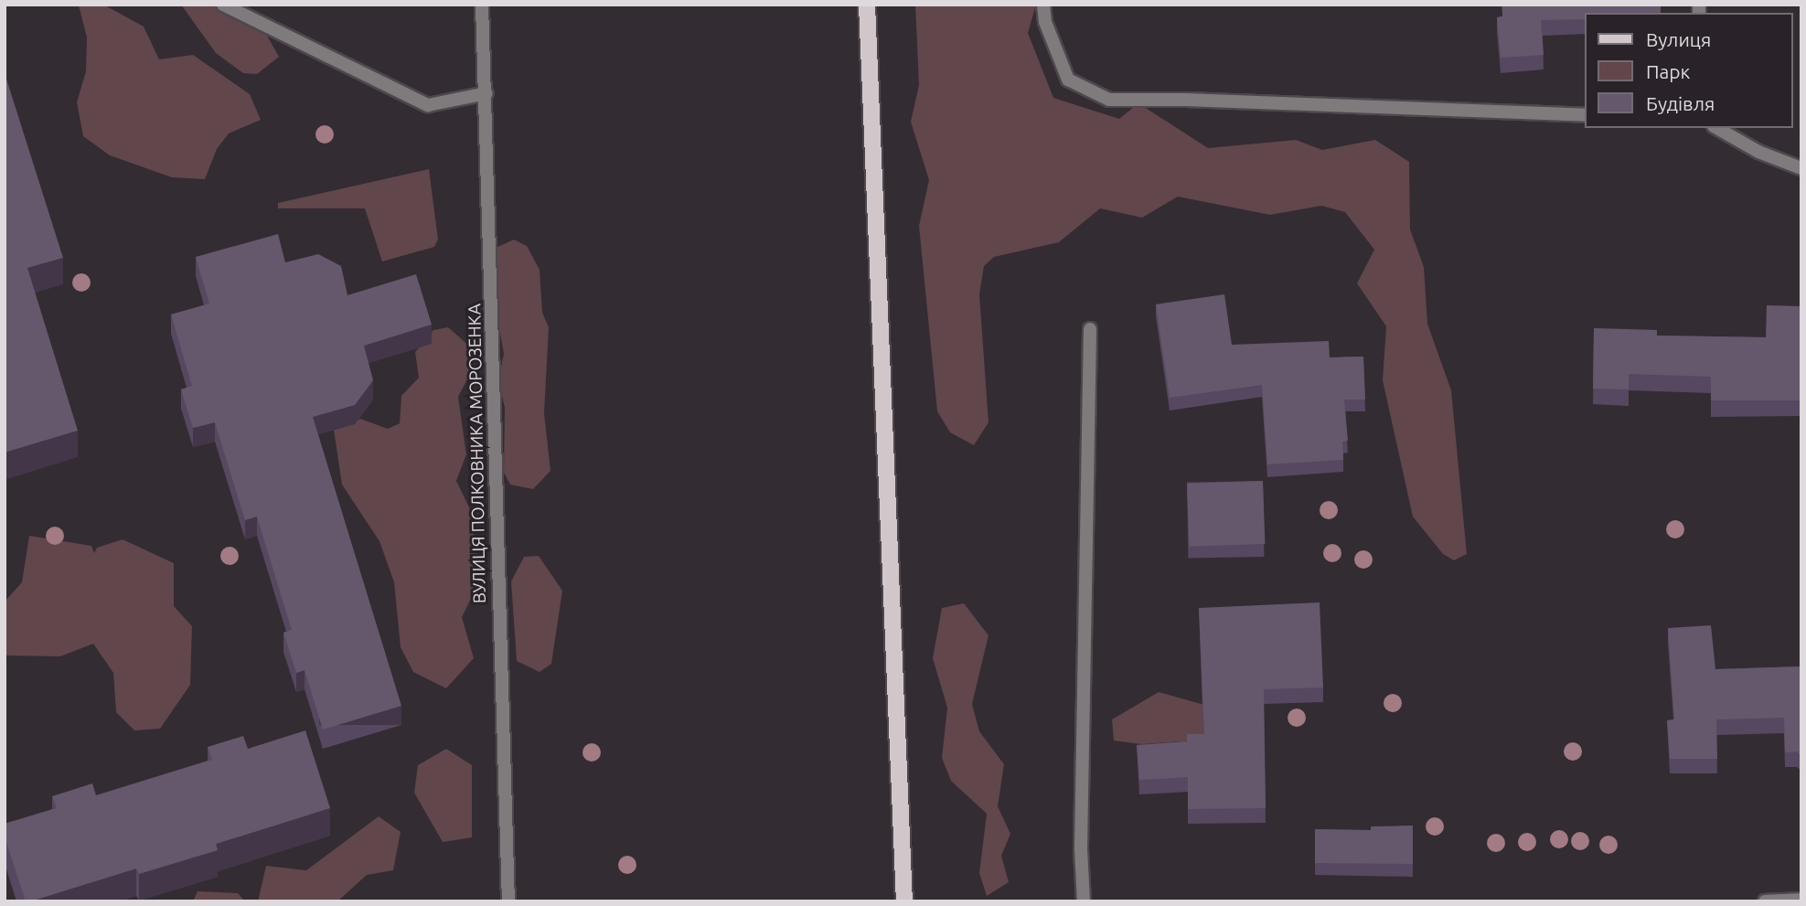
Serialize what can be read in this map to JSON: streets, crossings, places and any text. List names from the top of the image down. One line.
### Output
{"streets":{"street":["ВУЛИЦЯ ПОЛКОВНИКА МОРОЗЕНКА"]},"legend":["Вулиця","Парк","Будівля"]}
